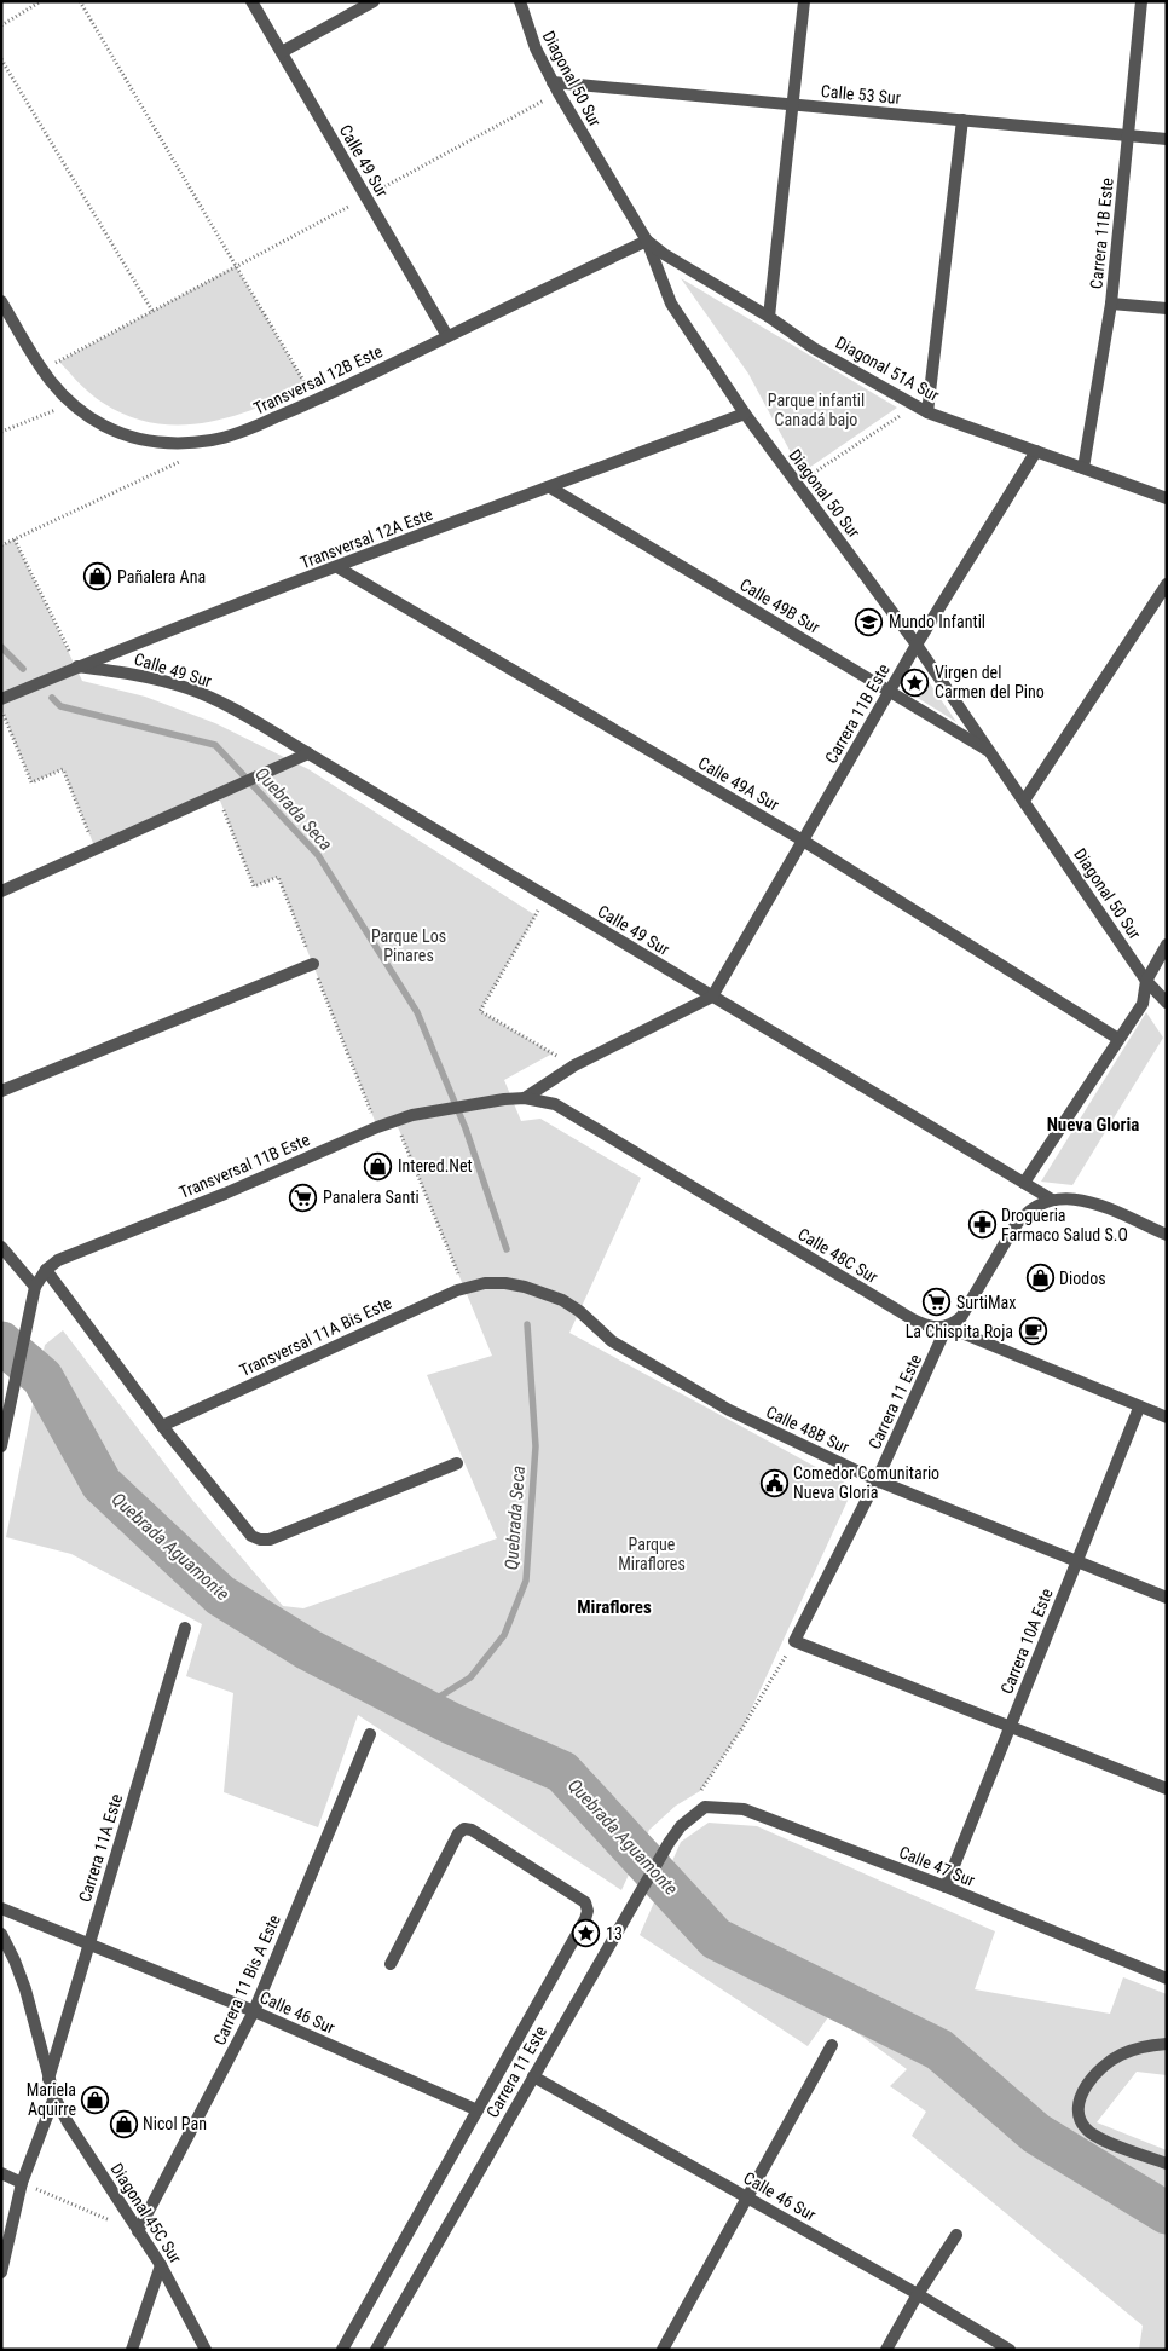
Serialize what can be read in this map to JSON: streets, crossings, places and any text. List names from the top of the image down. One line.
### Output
{"streets":{"street":["Diagonal 50 Sur","Calle 53 Sur","Calle 49 Sur","Carrera 11B Este","Diagonal 51A Sur","Transversal 12B Este","Transversal 12A Este","Calle 49B Sur","Calle 49A Sur","Transversal 11B Este","Calle 48C Sur","Transversal 11A Bis Este","Carrera 11 Este","Calle 48B Sur","Carrera 10A Este","Carrera 11A Este","Calle 47 Sur","Carrera 11 Bis A Este","Calle 46 Sur","Diagonal 45C Sur"]},"crossings":[["Diagonal 50 Sur","Calle 53 Sur"],["Diagonal 50 Sur","Carrera 11B Este"],["Diagonal 50 Sur","Diagonal 51A Sur"],["Diagonal 50 Sur","Transversal 12B Este"],["Diagonal 50 Sur","Transversal 12A Este"],["Diagonal 50 Sur","Calle 49B Sur"],["Calle 53 Sur","Carrera 11B Este"],["Calle 49 Sur","Carrera 11B Este"],["Calle 49 Sur","Transversal 12B Este"],["Calle 49 Sur","Transversal 12A Este"],["Calle 49 Sur","Carrera 11 Este"],["Carrera 11B Este","Diagonal 51A Sur"],["Carrera 11B Este","Calle 49B Sur"],["Carrera 11B Este","Calle 49A Sur"],["Diagonal 51A Sur","Transversal 12B Este"],["Transversal 12A Este","Calle 49B Sur"],["Transversal 12A Este","Calle 49A Sur"],["Transversal 11B Este","Calle 48C Sur"],["Calle 48C Sur","Carrera 11 Este"],["Calle 48C Sur","Carrera 10A Este"],["Transversal 11A Bis Este","Calle 48B Sur"],["Carrera 11 Este","Calle 48B Sur"],["Carrera 11 Este","Calle 47 Sur"],["Carrera 11 Este","Calle 46 Sur"],["Calle 48B Sur","Carrera 10A Este"],["Carrera 10A Este","Calle 47 Sur"],["Carrera 11A Este","Calle 46 Sur"],["Carrera 11 Bis A Este","Calle 46 Sur"],["Carrera 11 Bis A Este","Diagonal 45C Sur"]],"districts":["Nueva Gloria","Miraflores"],"water":["Quebrada Seca","Quebrada Aguamonte"],"parks":["Parque infantil Canadá bajo","Parque Los Pinares","Parque Miraflores"],"places":{"shop":["Pañalera Ana","Intered.Net","Diodos","Mariela Aquirre","Nicol Pan"],"school or university":["Mundo Infantil"],"place":["Virgen del Carmen del Pino","13"],"supermarket":["Panalera Santi","SurtiMax"],"pharmacy":["Drogueria Farmaco Salud S.O"],"cafe":["La Chispita Roja"],"public building":["Comedor Comunitario Nueva Gloria"]}}
